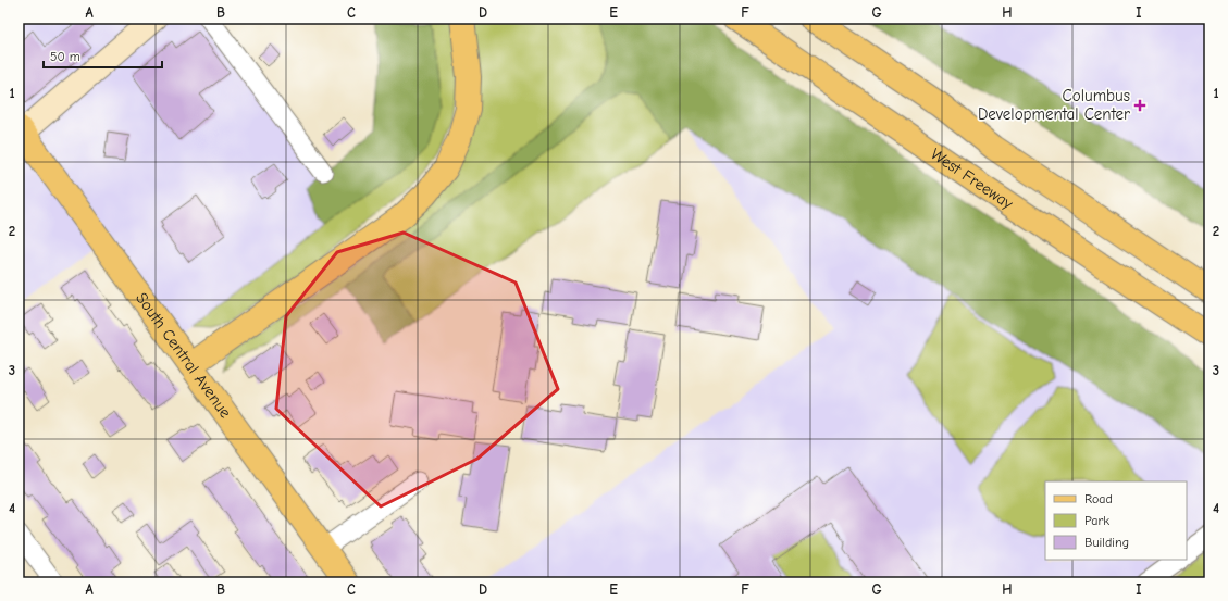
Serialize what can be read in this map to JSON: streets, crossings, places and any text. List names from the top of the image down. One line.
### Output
{"streets":{"main road":["West Freeway","South Central Avenue"]},"places":{"health":["Columbus Developmental Center"]},"legend":["Road","Park","Building"],"scale_bar":"50 m","grid":{"columns":["A","B","C","D","E","F","G","H","I"],"rows":["1","2","3","4"]}}
